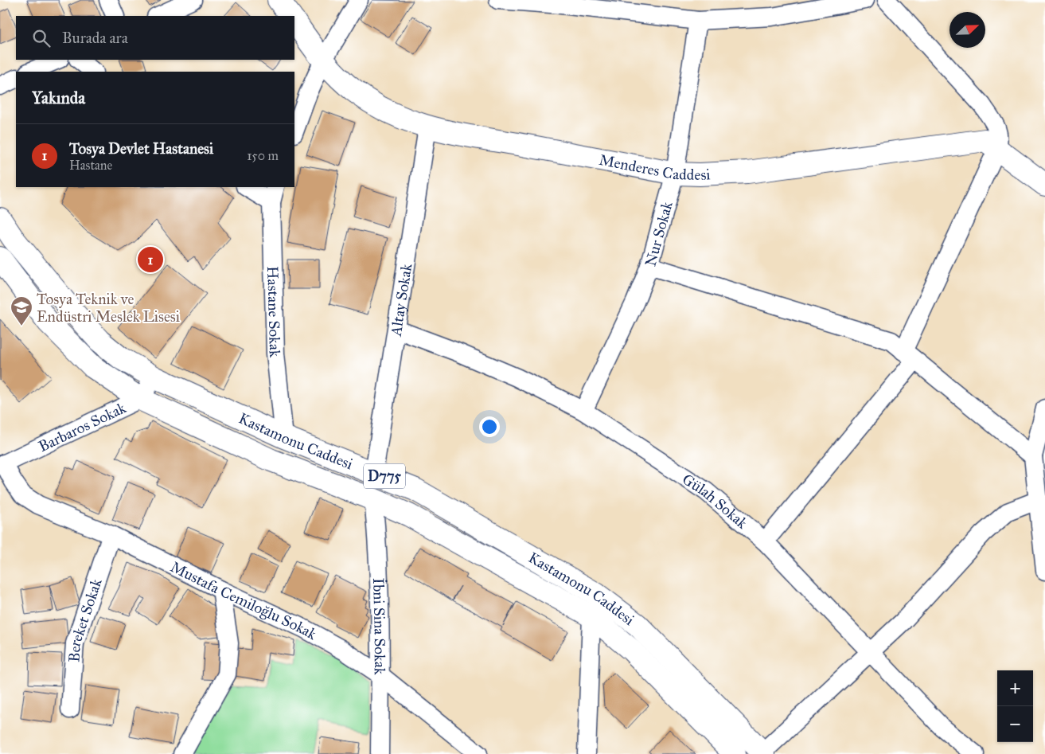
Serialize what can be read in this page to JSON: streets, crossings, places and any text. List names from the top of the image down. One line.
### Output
{"streets":{"main road":["Menderes Caddesi","Kastamonu Caddesi","D775"],"street":["Nur Sokak","Altay Sokak","Hastane Sokak","Barbaros Sokak","Gülah Sokak","Mustafa Cemiloğlu Sokak","Bereket Sokak","İbni Sina Sokak"]},"crossings":[["Menderes Caddesi","Nur Sokak"],["Menderes Caddesi","Altay Sokak"],["Nur Sokak","Gülah Sokak"],["Altay Sokak","Kastamonu Caddesi"],["Altay Sokak","Gülah Sokak"],["Hastane Sokak","Kastamonu Caddesi"],["Barbaros Sokak","Kastamonu Caddesi"],["Barbaros Sokak","Mustafa Cemiloğlu Sokak"],["Kastamonu Caddesi","İbni Sina Sokak"],["Mustafa Cemiloğlu Sokak","Bereket Sokak"],["Mustafa Cemiloğlu Sokak","İbni Sina Sokak"]],"places":{"school or university":["Tosya Teknik ve Endüstri Meslek Lisesi"]},"north":"top right","page":{"search":"Burada ara","heading":"Yakında","list":[{"mark":"1","name":"Tosya Devlet Hastanesi","note":"Hastane","value":"150 m"}],"pins":"1","map_buttons":["+","−"]}}
